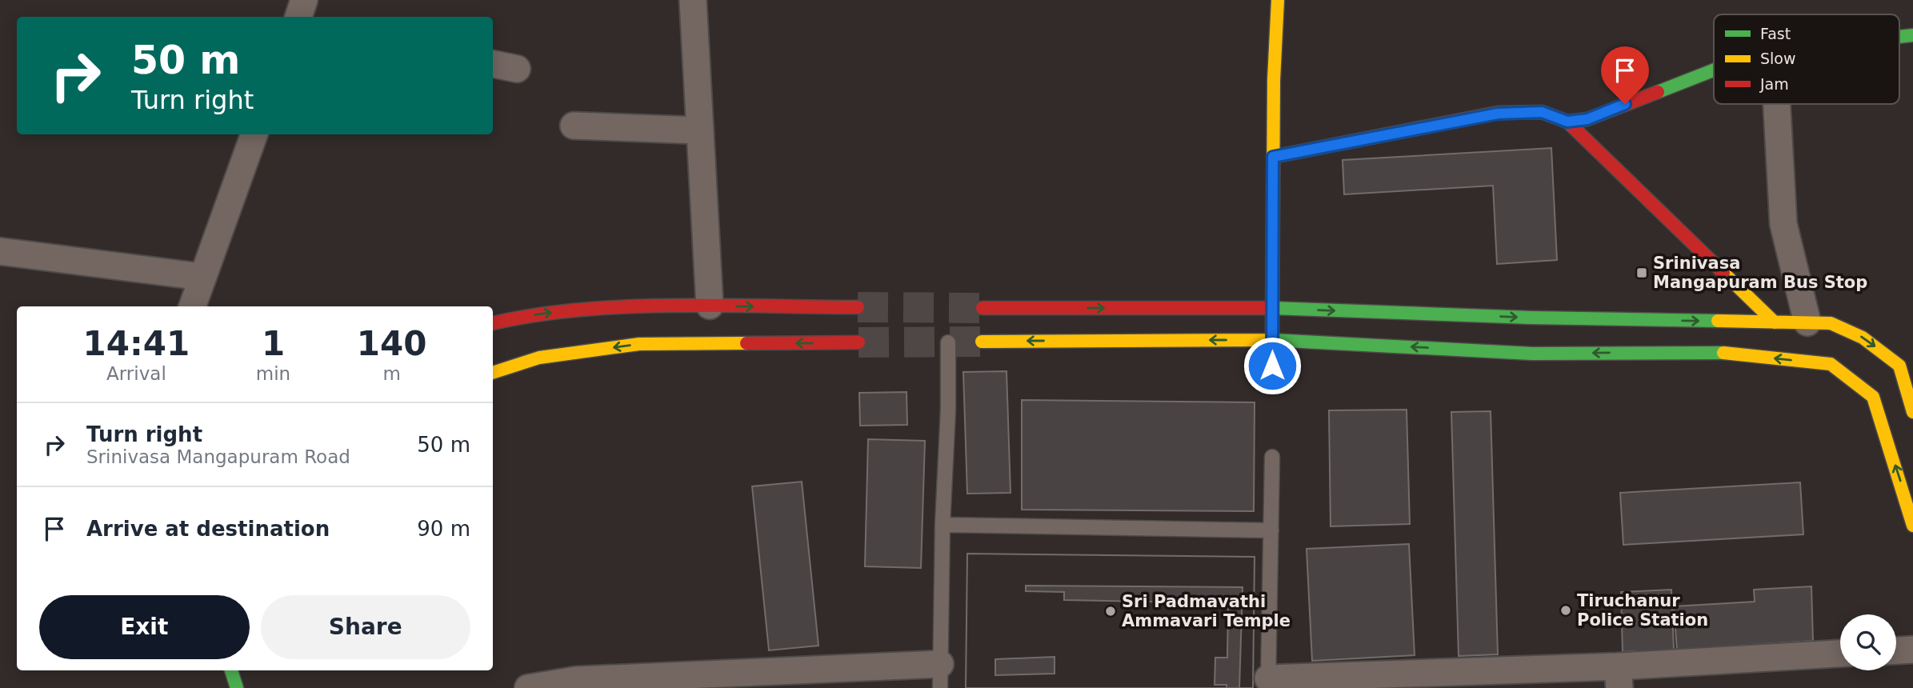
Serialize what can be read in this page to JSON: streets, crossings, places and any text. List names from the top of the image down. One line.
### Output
{"places":{"transit":["Srinivasa Mangapuram Bus Stop"],"other":["Tiruchanur Police Station","Sri Padmavathi Ammavari Temple"]},"legend":["Fast","Slow","Jam"],"page":{"turn":["50 m","Turn right"],"eta":["14:41","Arrival","1","min","140","m"],"list":[{"name":"Turn right","note":"Srinivasa Mangapuram Road","value":"50 m"},{"name":"Arrive at destination","value":"90 m"}],"buttons":["Exit","Share"]}}
